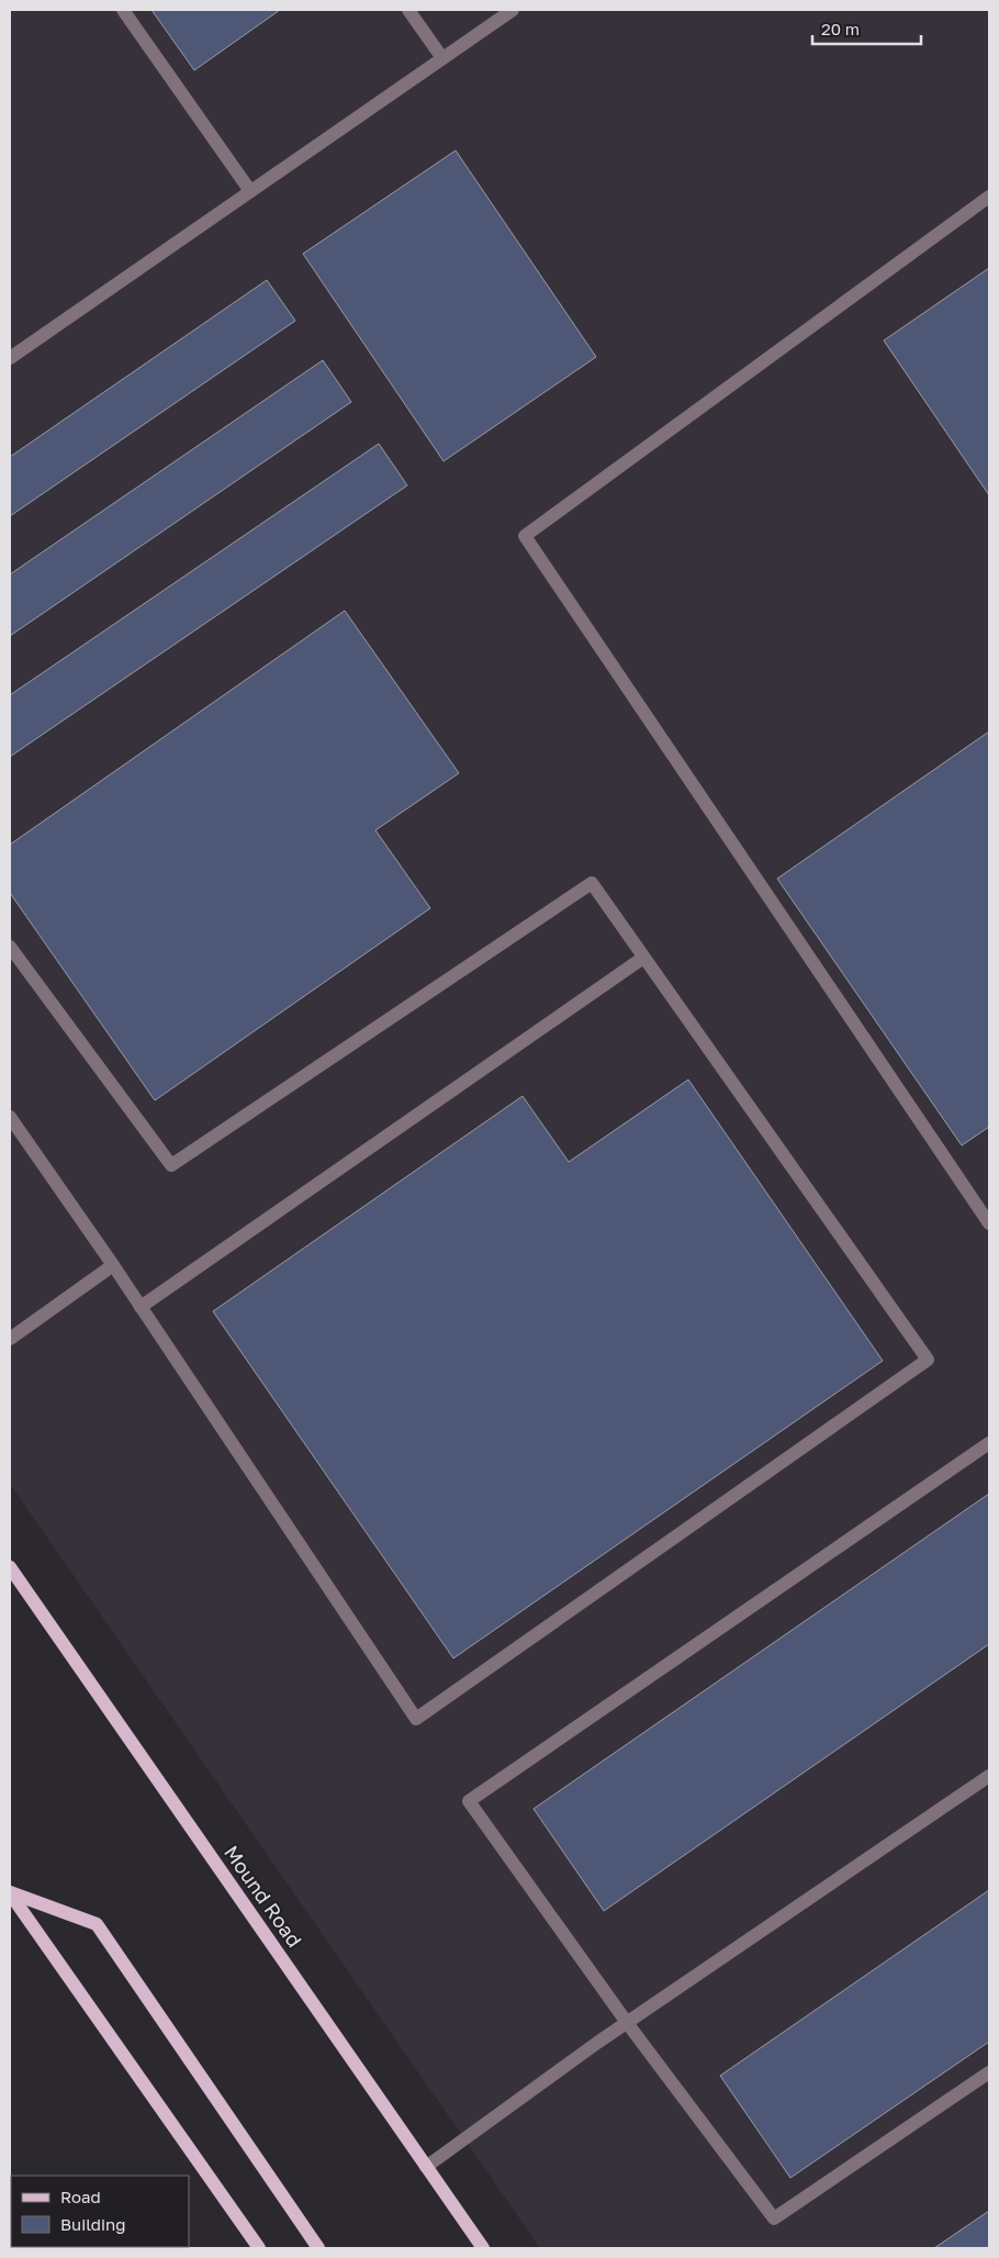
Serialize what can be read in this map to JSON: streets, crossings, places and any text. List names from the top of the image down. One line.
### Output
{"streets":{"main road":["Mound Road"]},"legend":["Road","Building"],"scale_bar":"20 m"}
